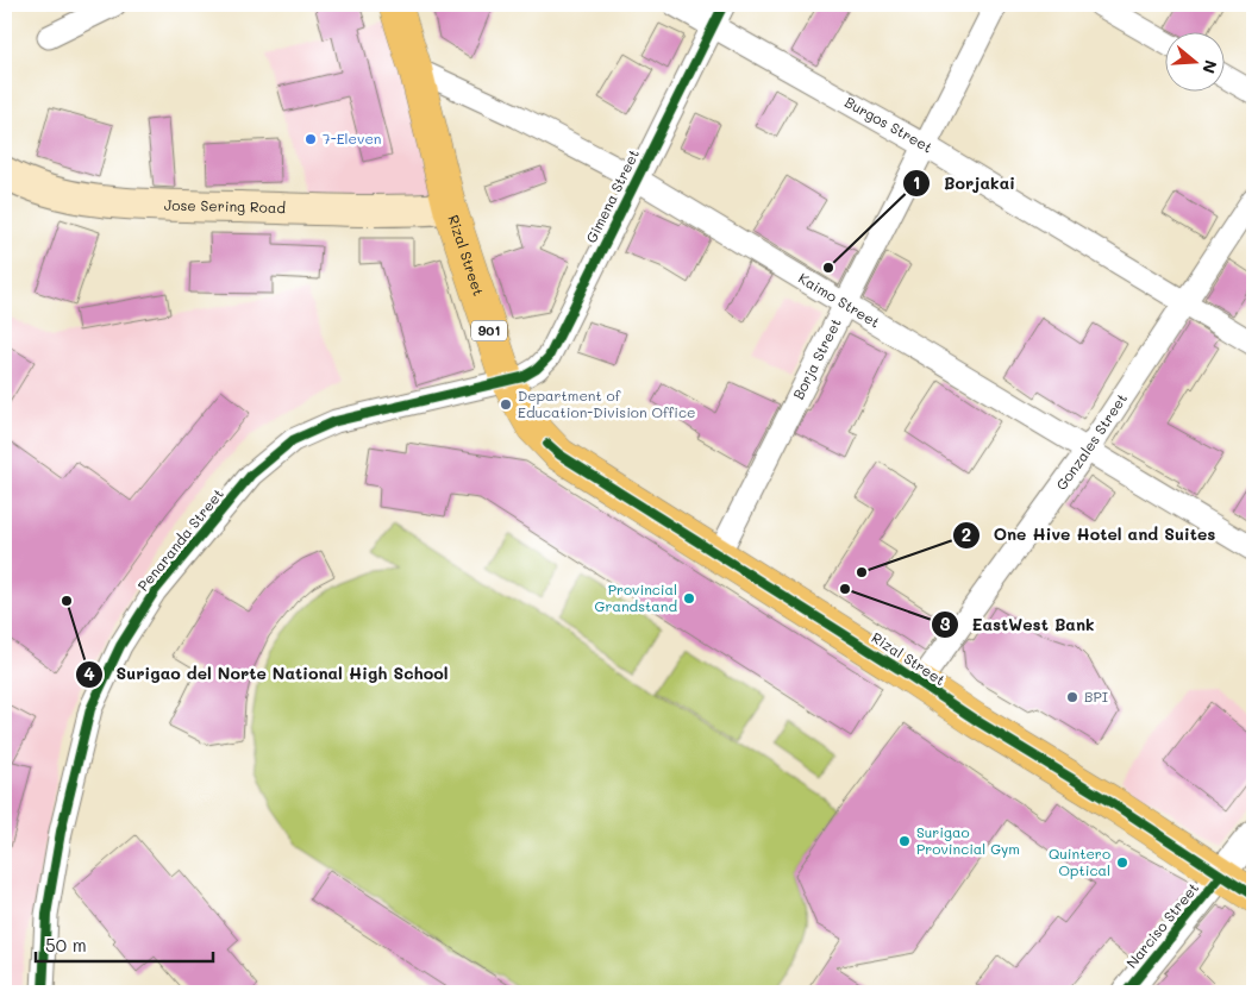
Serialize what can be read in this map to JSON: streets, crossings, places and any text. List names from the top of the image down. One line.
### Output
{"streets":{"main road":["Jose Sering Road","Rizal Street","901"],"street":["Burgos Street","Gimena Street","Kaimo Street","Borja Street","Gonzales Street","Penaranda Street","Narciso Street"]},"crossings":[["Burgos Street","Gimena Street"],["Burgos Street","Borja Street"],["Burgos Street","Gonzales Street"],["Gimena Street","Rizal Street"],["Gimena Street","Kaimo Street"],["Gimena Street","Penaranda Street"],["Jose Sering Road","Rizal Street"],["Rizal Street","Kaimo Street"],["Rizal Street","Borja Street"],["Rizal Street","Gonzales Street"],["Rizal Street","Penaranda Street"],["Rizal Street","Narciso Street"],["Kaimo Street","Borja Street"],["Kaimo Street","Gonzales Street"]],"places":["7-Eleven","Borjakai","Department of Education-Division Office","One Hive Hotel and Suites","EastWest Bank","Provincial Grandstand","Surigao del Norte National High School","BPI","Surigao Provincial Gym","Quintero Optical"],"scale_bar":"50 m","north":"right"}
